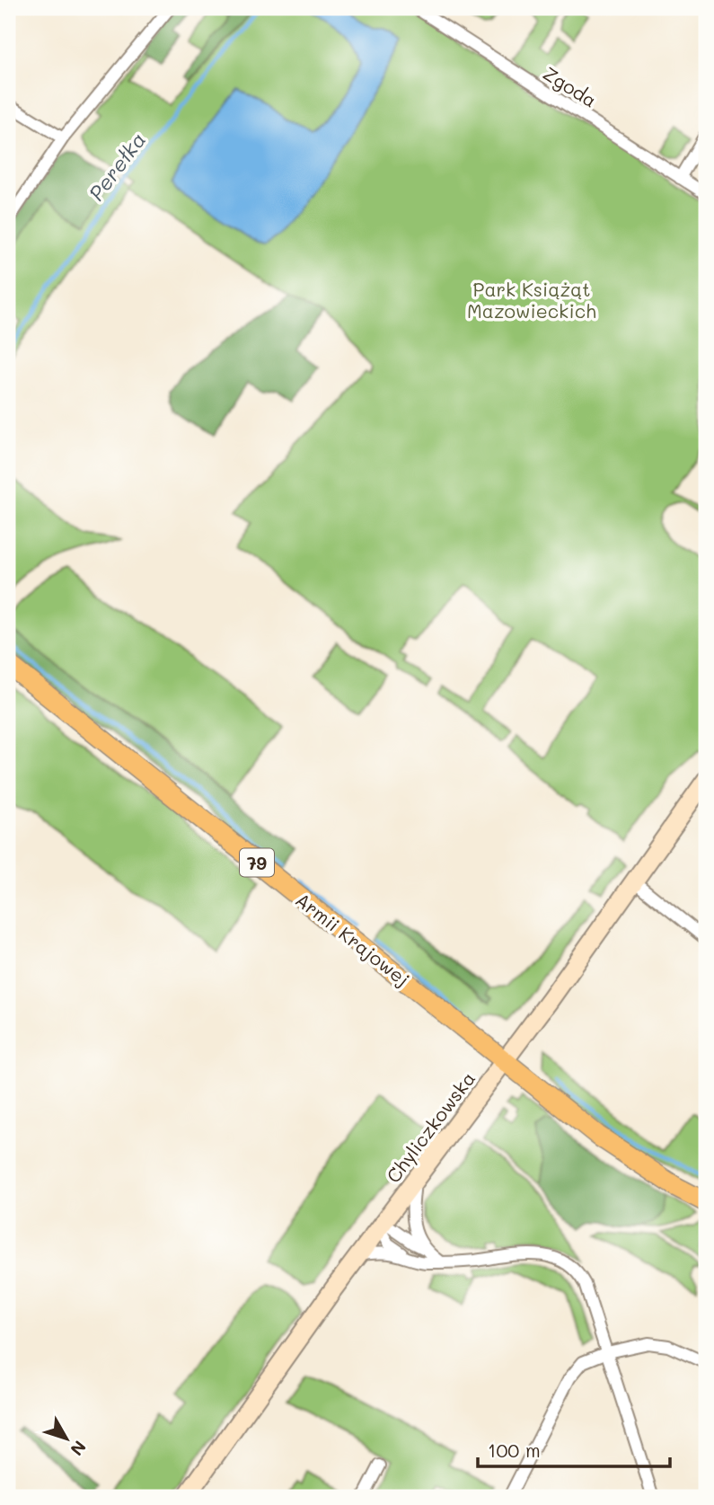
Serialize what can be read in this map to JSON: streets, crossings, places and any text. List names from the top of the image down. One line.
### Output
{"streets":{"main road":["79","Armii Krajowej"],"street":["Zgoda","Chyliczkowska"]},"crossings":[["Armii Krajowej","Chyliczkowska"]],"water":["Perełka"],"parks":["Park Książąt Mazowieckich"],"scale_bar":"100 m","north":"bottom right"}
